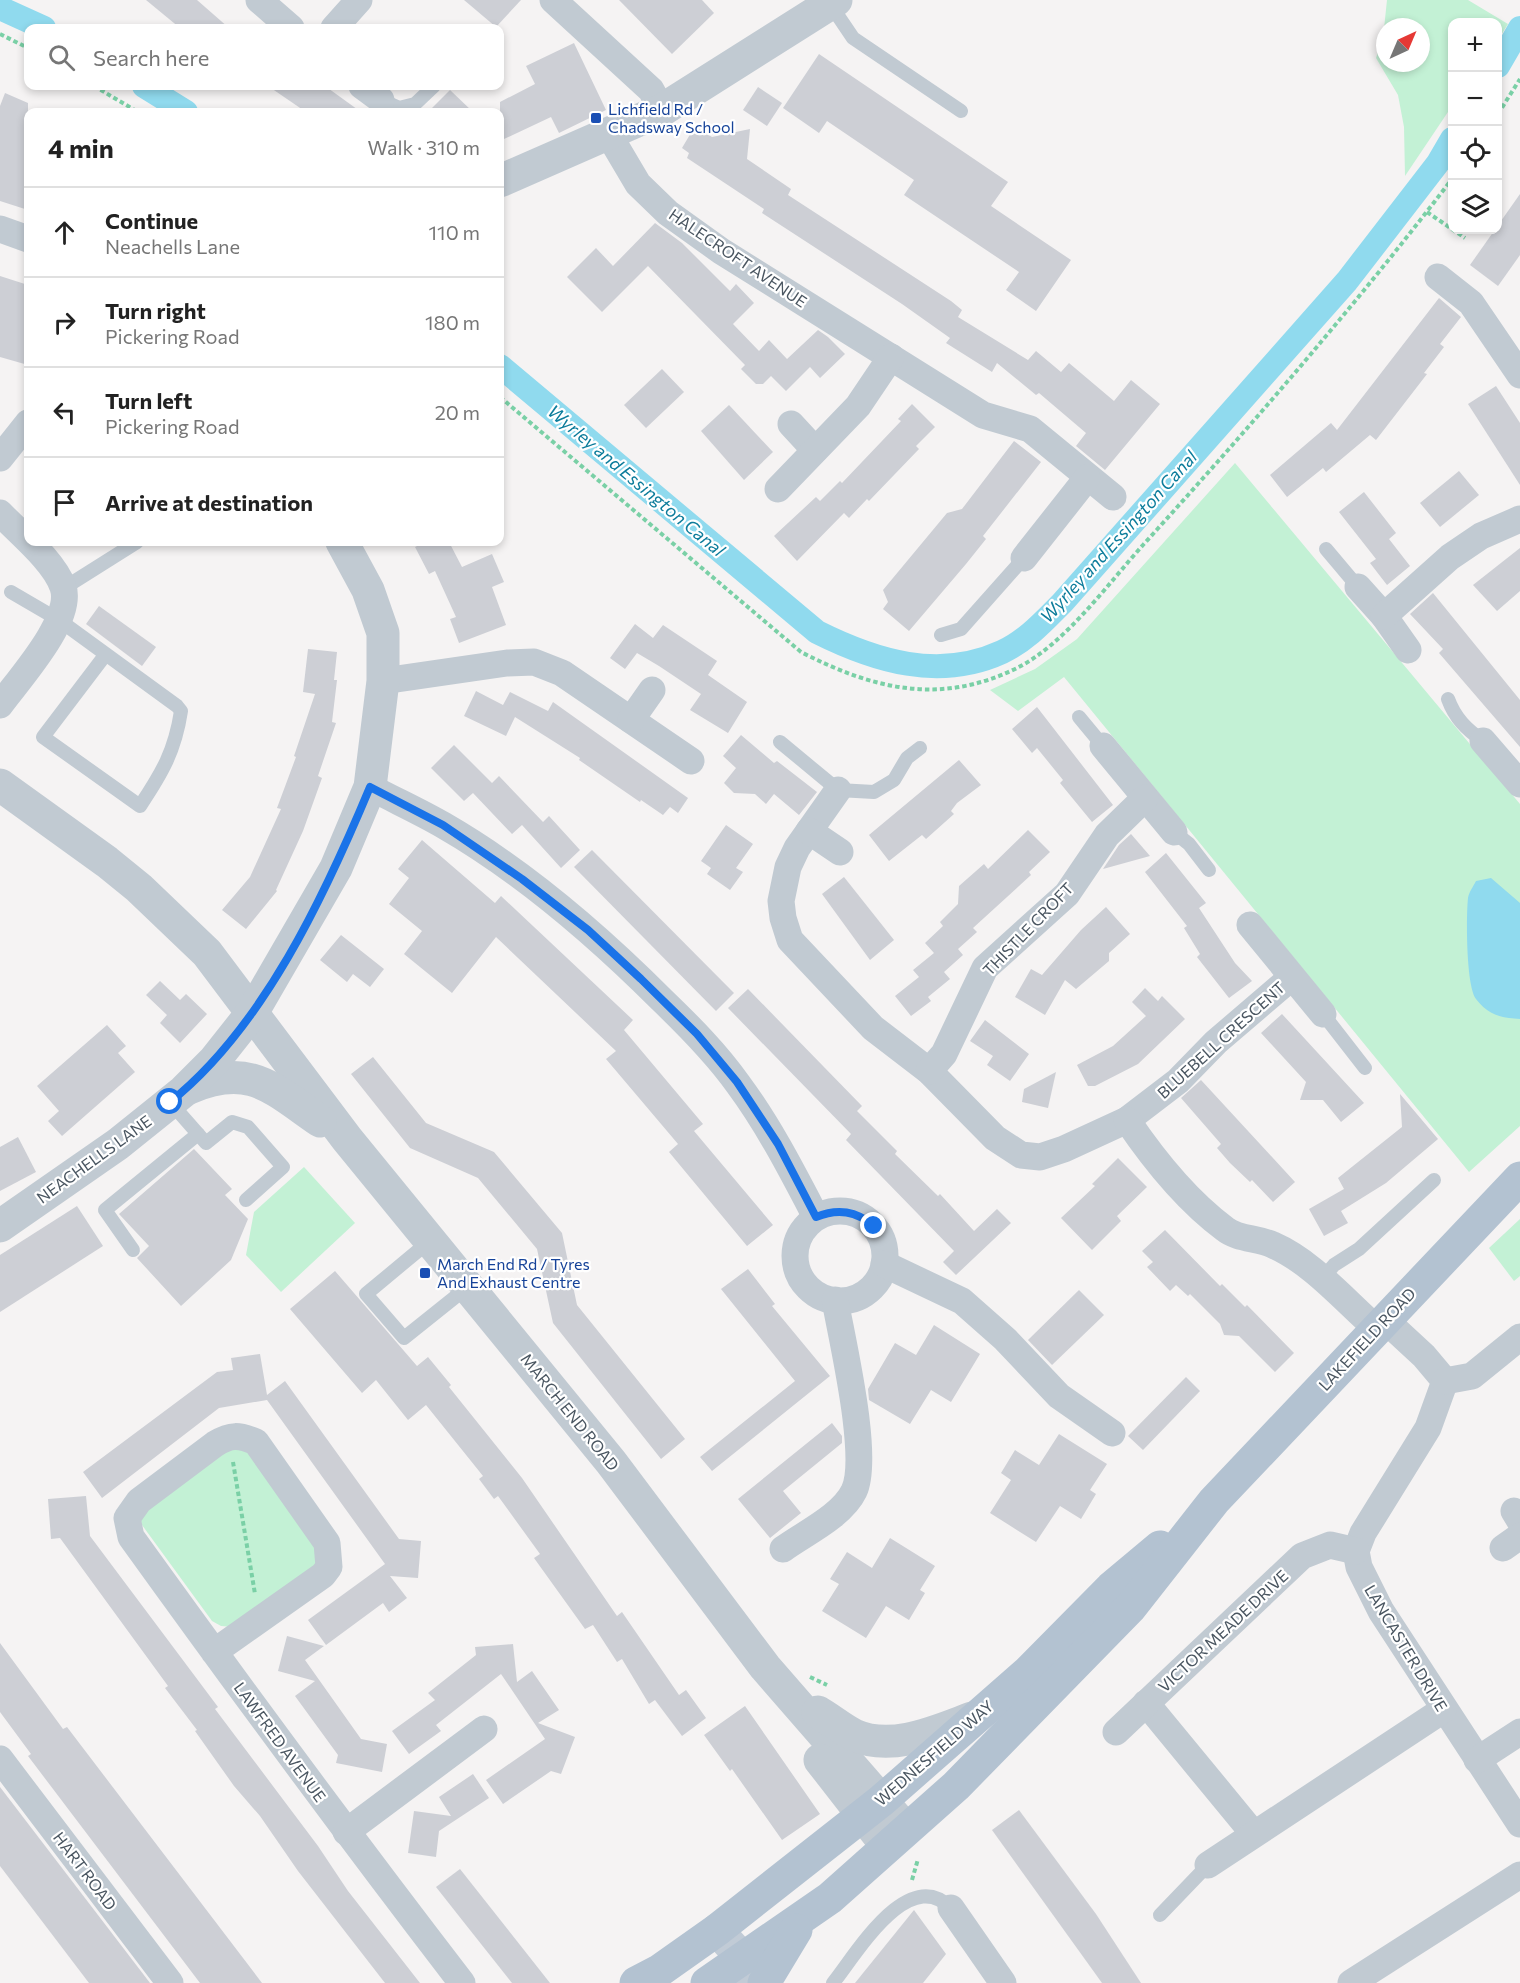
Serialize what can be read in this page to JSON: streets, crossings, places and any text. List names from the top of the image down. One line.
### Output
{"streets":{"main road":["LAKEFIELD ROAD","WEDNESFIELD WAY"],"street":["HALECROFT AVENUE","THISTLE CROFT","BLUEBELL CRESCENT","NEACHELLS LANE","MARCH END ROAD","VICTOR MEADE DRIVE","LANCASTER DRIVE","LAWFRED AVENUE","HART ROAD"]},"crossings":[["THISTLE CROFT","BLUEBELL CRESCENT"],["NEACHELLS LANE","MARCH END ROAD"],["LAKEFIELD ROAD","WEDNESFIELD WAY"],["MARCH END ROAD","WEDNESFIELD WAY"],["VICTOR MEADE DRIVE","LANCASTER DRIVE"]],"water":["Wyrley and Essington Canal"],"places":{"transit":["Lichfield Rd / Chadsway School","March End Rd / Tyres And Exhaust Centre"]},"north":"top right","page":{"map_buttons":["+","−"],"search":"Search here","heading":["4 min","Walk · 310 m"],"list":[["Continue","Neachells Lane","110 m"],["Turn right","Pickering Road","180 m"],["Turn left","Pickering Road","20 m"],"Arrive at destination"]}}
